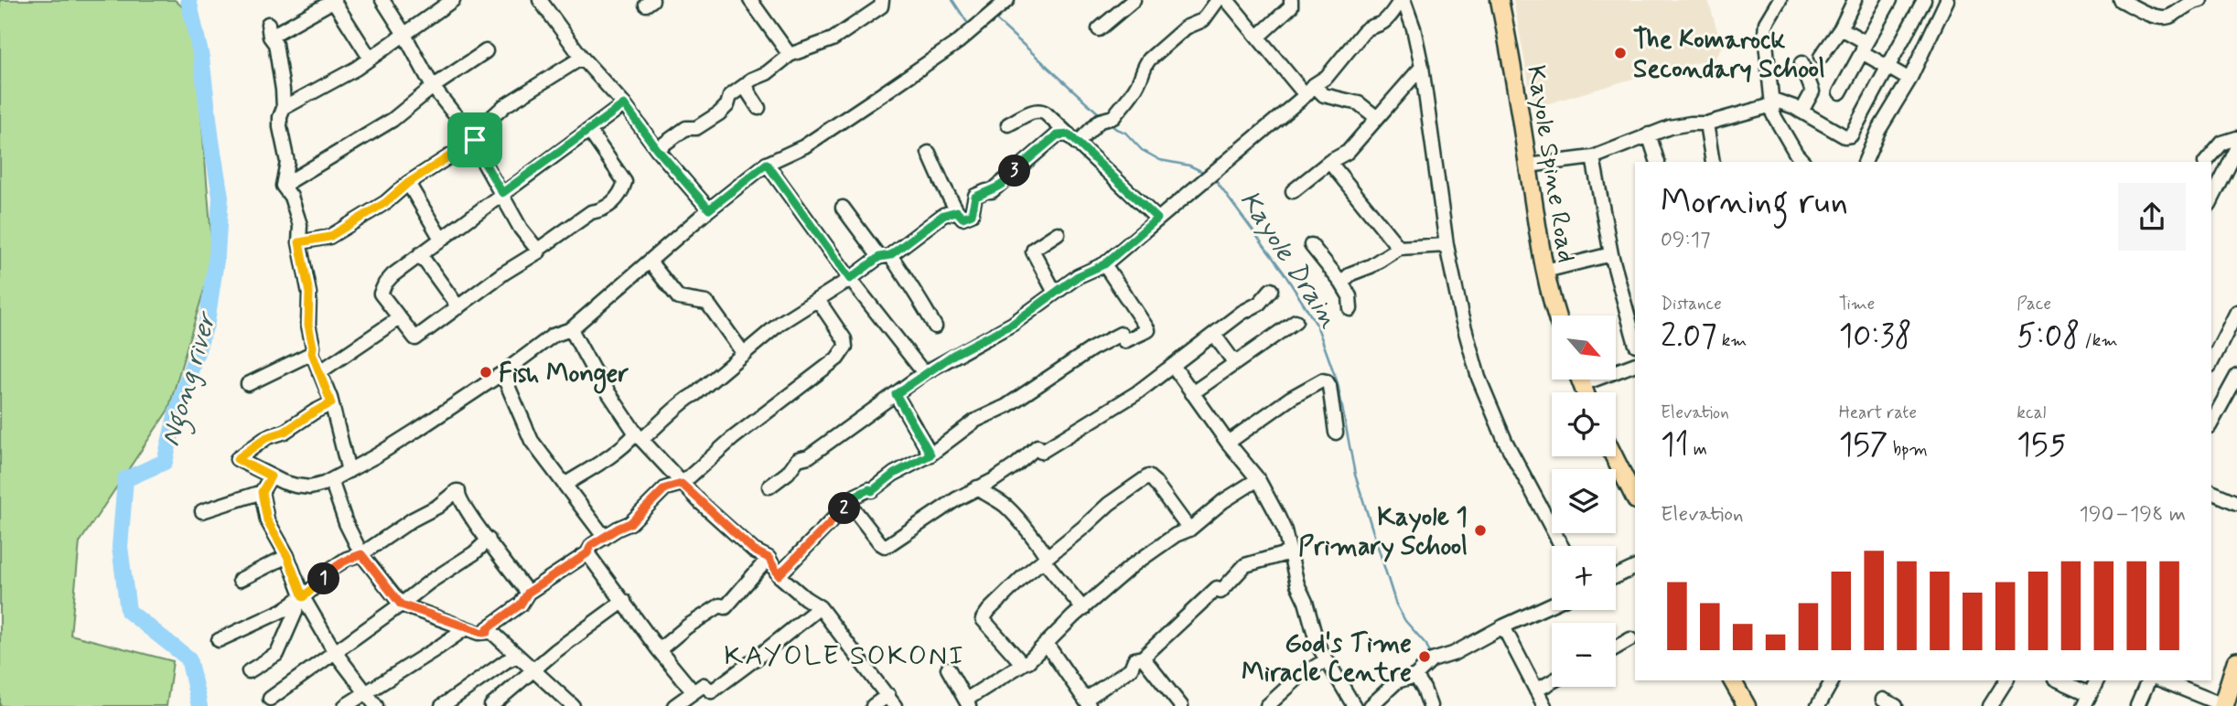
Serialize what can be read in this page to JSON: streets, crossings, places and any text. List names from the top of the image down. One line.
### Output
{"streets":{"main road":["Kayole Spine Road"]},"districts":["KAYOLE SOKONI"],"water":["Kayole Drain","Ngong river"],"places":["The Komarock Secondary School","Fish Monger","Kayole 1 Primary School","God's Time Miracle Centre"],"north":"bottom right","page":{"pins":["3","2","1"],"heading":["Morning run","09:17"],"stats":[["Distance","2.07 km"],["Time","10:38"],["Pace","5:08 /km"],["Elevation","11 m"],["Heart rate","157 bpm"],["kcal","155"]],"map_buttons":["+","−"],"chart":["Elevation","190–198 m"]}}
